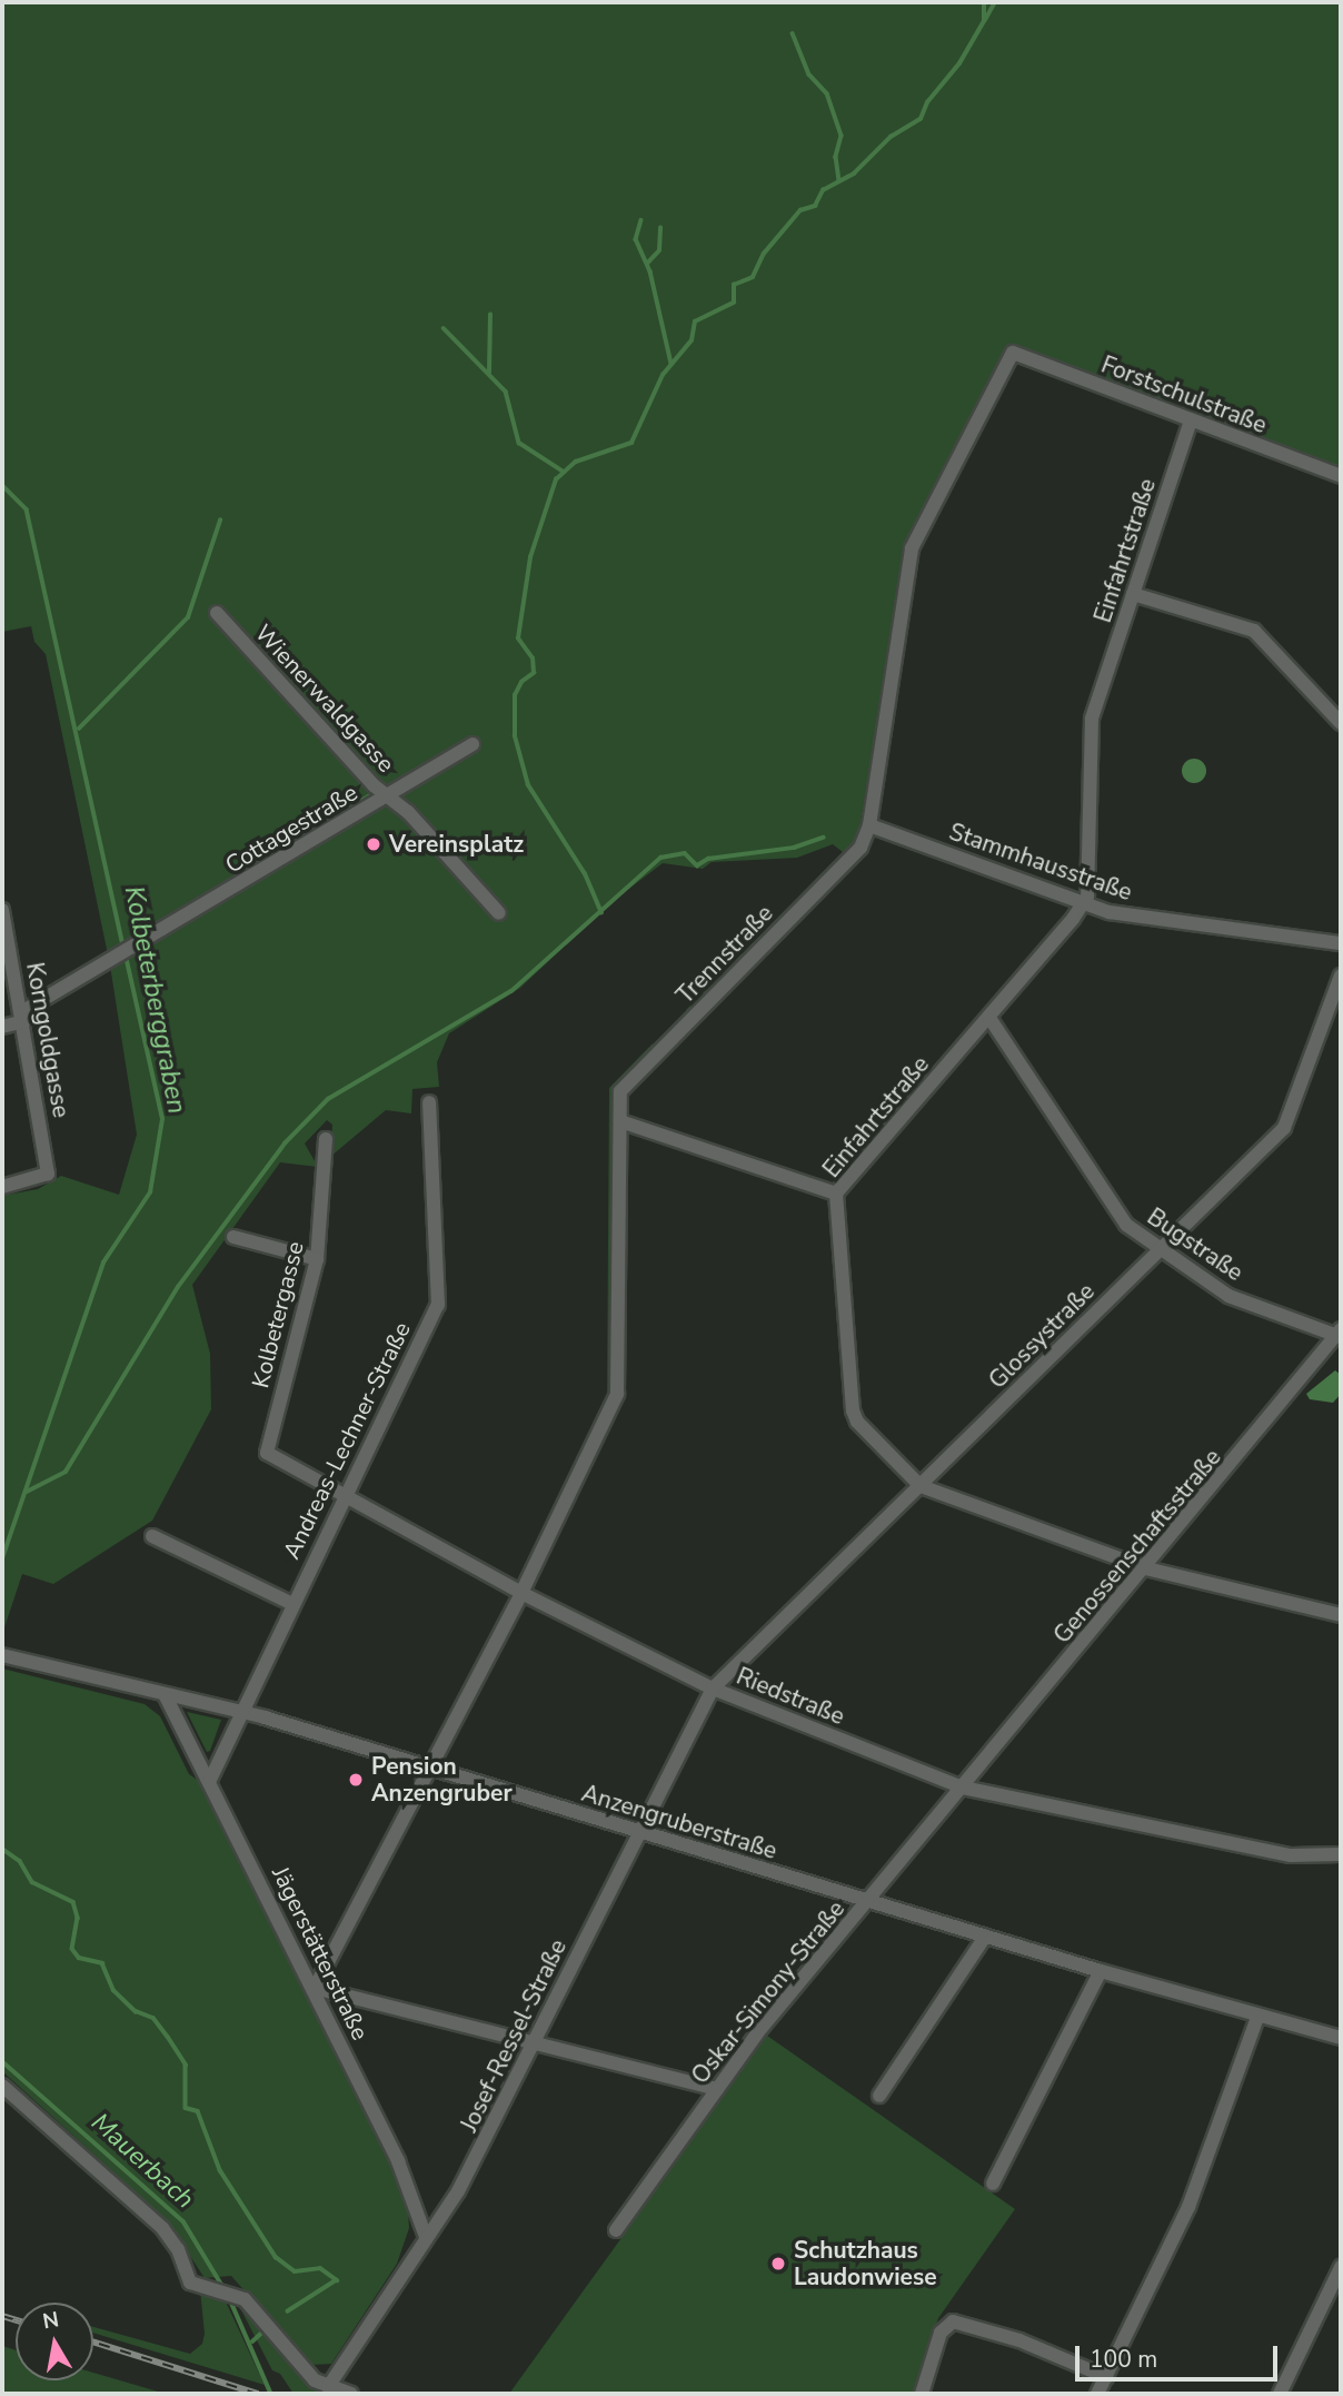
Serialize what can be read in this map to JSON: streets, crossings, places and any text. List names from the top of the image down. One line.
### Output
{"streets":{"street":["Forstschulstraße","Einfahrtstraße","Wienerwaldgasse","Cottagestraße","Stammhausstraße","Trennstraße","Korngoldgasse","Bugstraße","Kolbetergasse","Glossystraße","Andreas-Lechner-Straße","Genossenschaftsstraße","Riedstraße","Anzengruberstraße","Jägerstätterstraße","Oskar-Simony-Straße","Josef-Ressel-Straße"]},"crossings":[["Forstschulstraße","Einfahrtstraße"],["Forstschulstraße","Trennstraße"],["Einfahrtstraße","Stammhausstraße"],["Einfahrtstraße","Bugstraße"],["Einfahrtstraße","Glossystraße"],["Einfahrtstraße","Genossenschaftsstraße"],["Wienerwaldgasse","Cottagestraße"],["Cottagestraße","Korngoldgasse"],["Stammhausstraße","Trennstraße"],["Trennstraße","Riedstraße"],["Trennstraße","Anzengruberstraße"],["Trennstraße","Jägerstätterstraße"],["Bugstraße","Glossystraße"],["Bugstraße","Genossenschaftsstraße"],["Kolbetergasse","Riedstraße"],["Glossystraße","Riedstraße"],["Glossystraße","Josef-Ressel-Straße"],["Andreas-Lechner-Straße","Riedstraße"],["Andreas-Lechner-Straße","Anzengruberstraße"],["Andreas-Lechner-Straße","Jägerstätterstraße"],["Genossenschaftsstraße","Riedstraße"],["Genossenschaftsstraße","Oskar-Simony-Straße"],["Riedstraße","Oskar-Simony-Straße"],["Riedstraße","Josef-Ressel-Straße"],["Anzengruberstraße","Jägerstätterstraße"],["Anzengruberstraße","Oskar-Simony-Straße"],["Anzengruberstraße","Josef-Ressel-Straße"],["Jägerstätterstraße","Josef-Ressel-Straße"]],"water":["Kolbeterberggraben","Mauerbach"],"places":["Vereinsplatz","Pension Anzengruber","Schutzhaus Laudonwiese"],"scale_bar":"100 m","north":"top"}
